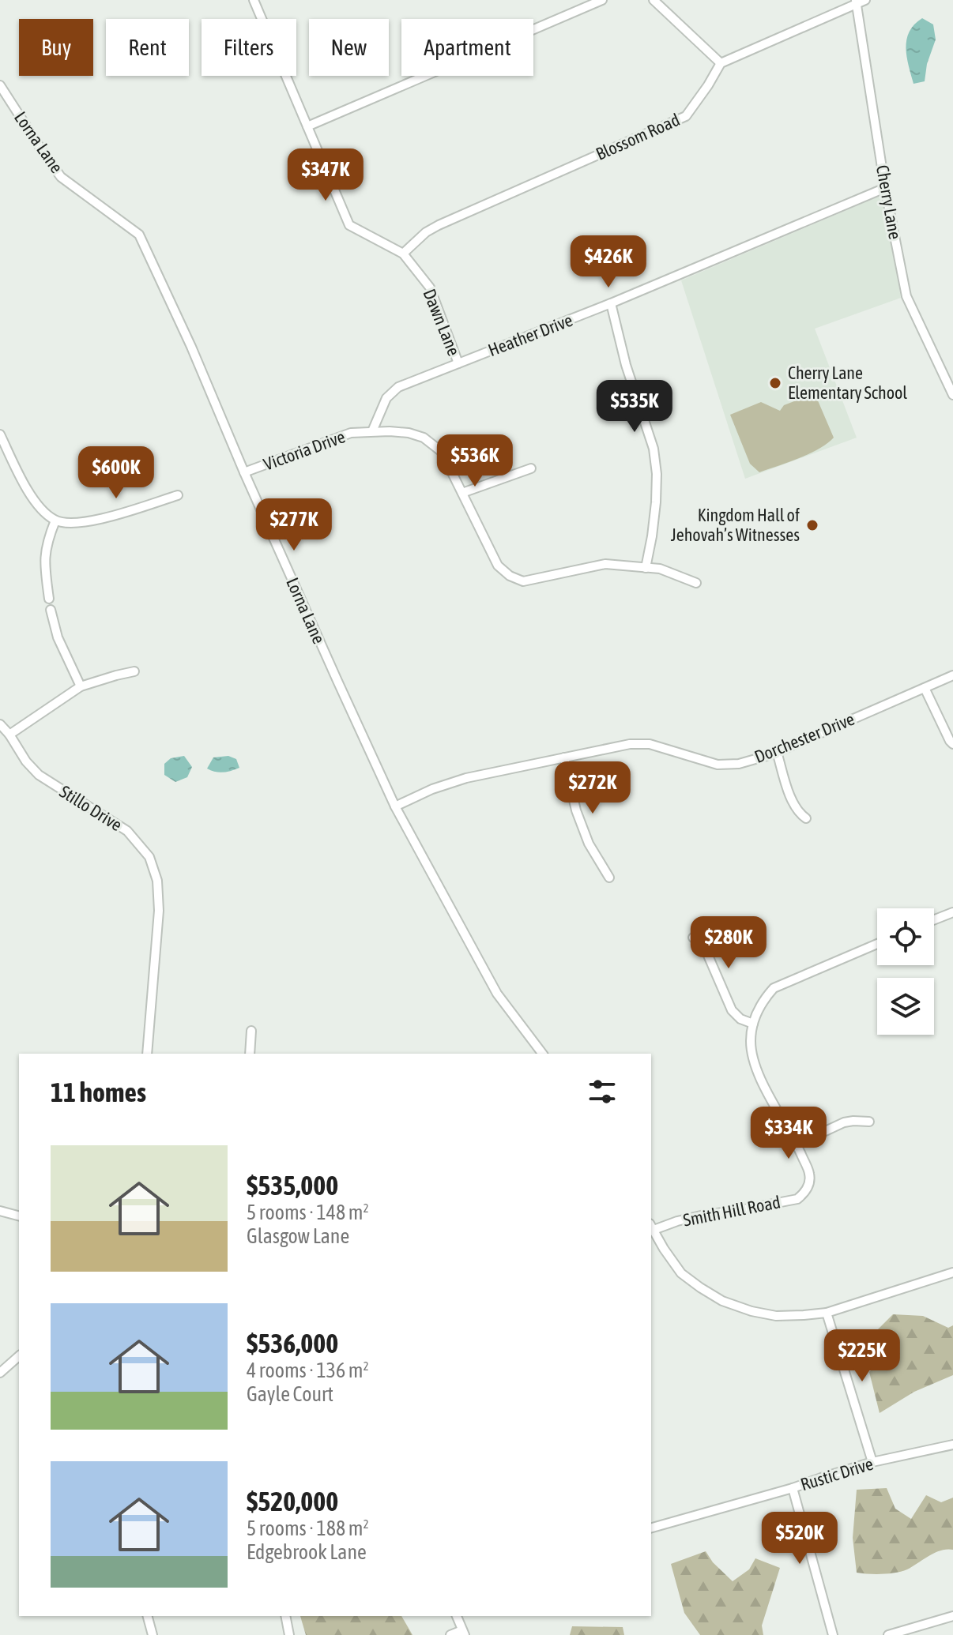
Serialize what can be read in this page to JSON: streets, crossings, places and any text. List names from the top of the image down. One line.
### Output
{"streets":{"street":["Blossom Road","Lorna Lane","Cherry Lane","Dawn Lane","Heather Drive","Victoria Drive","Dorchester Drive","Stillo Drive","Smith Hill Road","Rustic Drive"]},"crossings":[["Blossom Road","Dawn Lane"],["Lorna Lane","Victoria Drive"],["Lorna Lane","Dorchester Drive"],["Cherry Lane","Heather Drive"],["Dawn Lane","Heather Drive"],["Heather Drive","Victoria Drive"]],"places":["Cherry Lane Elementary School","Kingdom Hall of Jehovah’s Witnesses"],"page":{"chip":["Buy","Rent","Filters","New","Apartment"],"price":["$347K","$426K","$535K","$536K","$600K","$277K","$272K","$280K","$334K","$225K","$520K"],"heading":"11 homes","list":[{"name":"$535,000","note":"5 rooms · 148 m² · Glasgow Lane"},{"name":"$536,000","note":"4 rooms · 136 m² · Gayle Court"},{"name":"$520,000","note":"5 rooms · 188 m² · Edgebrook Lane"}]}}
